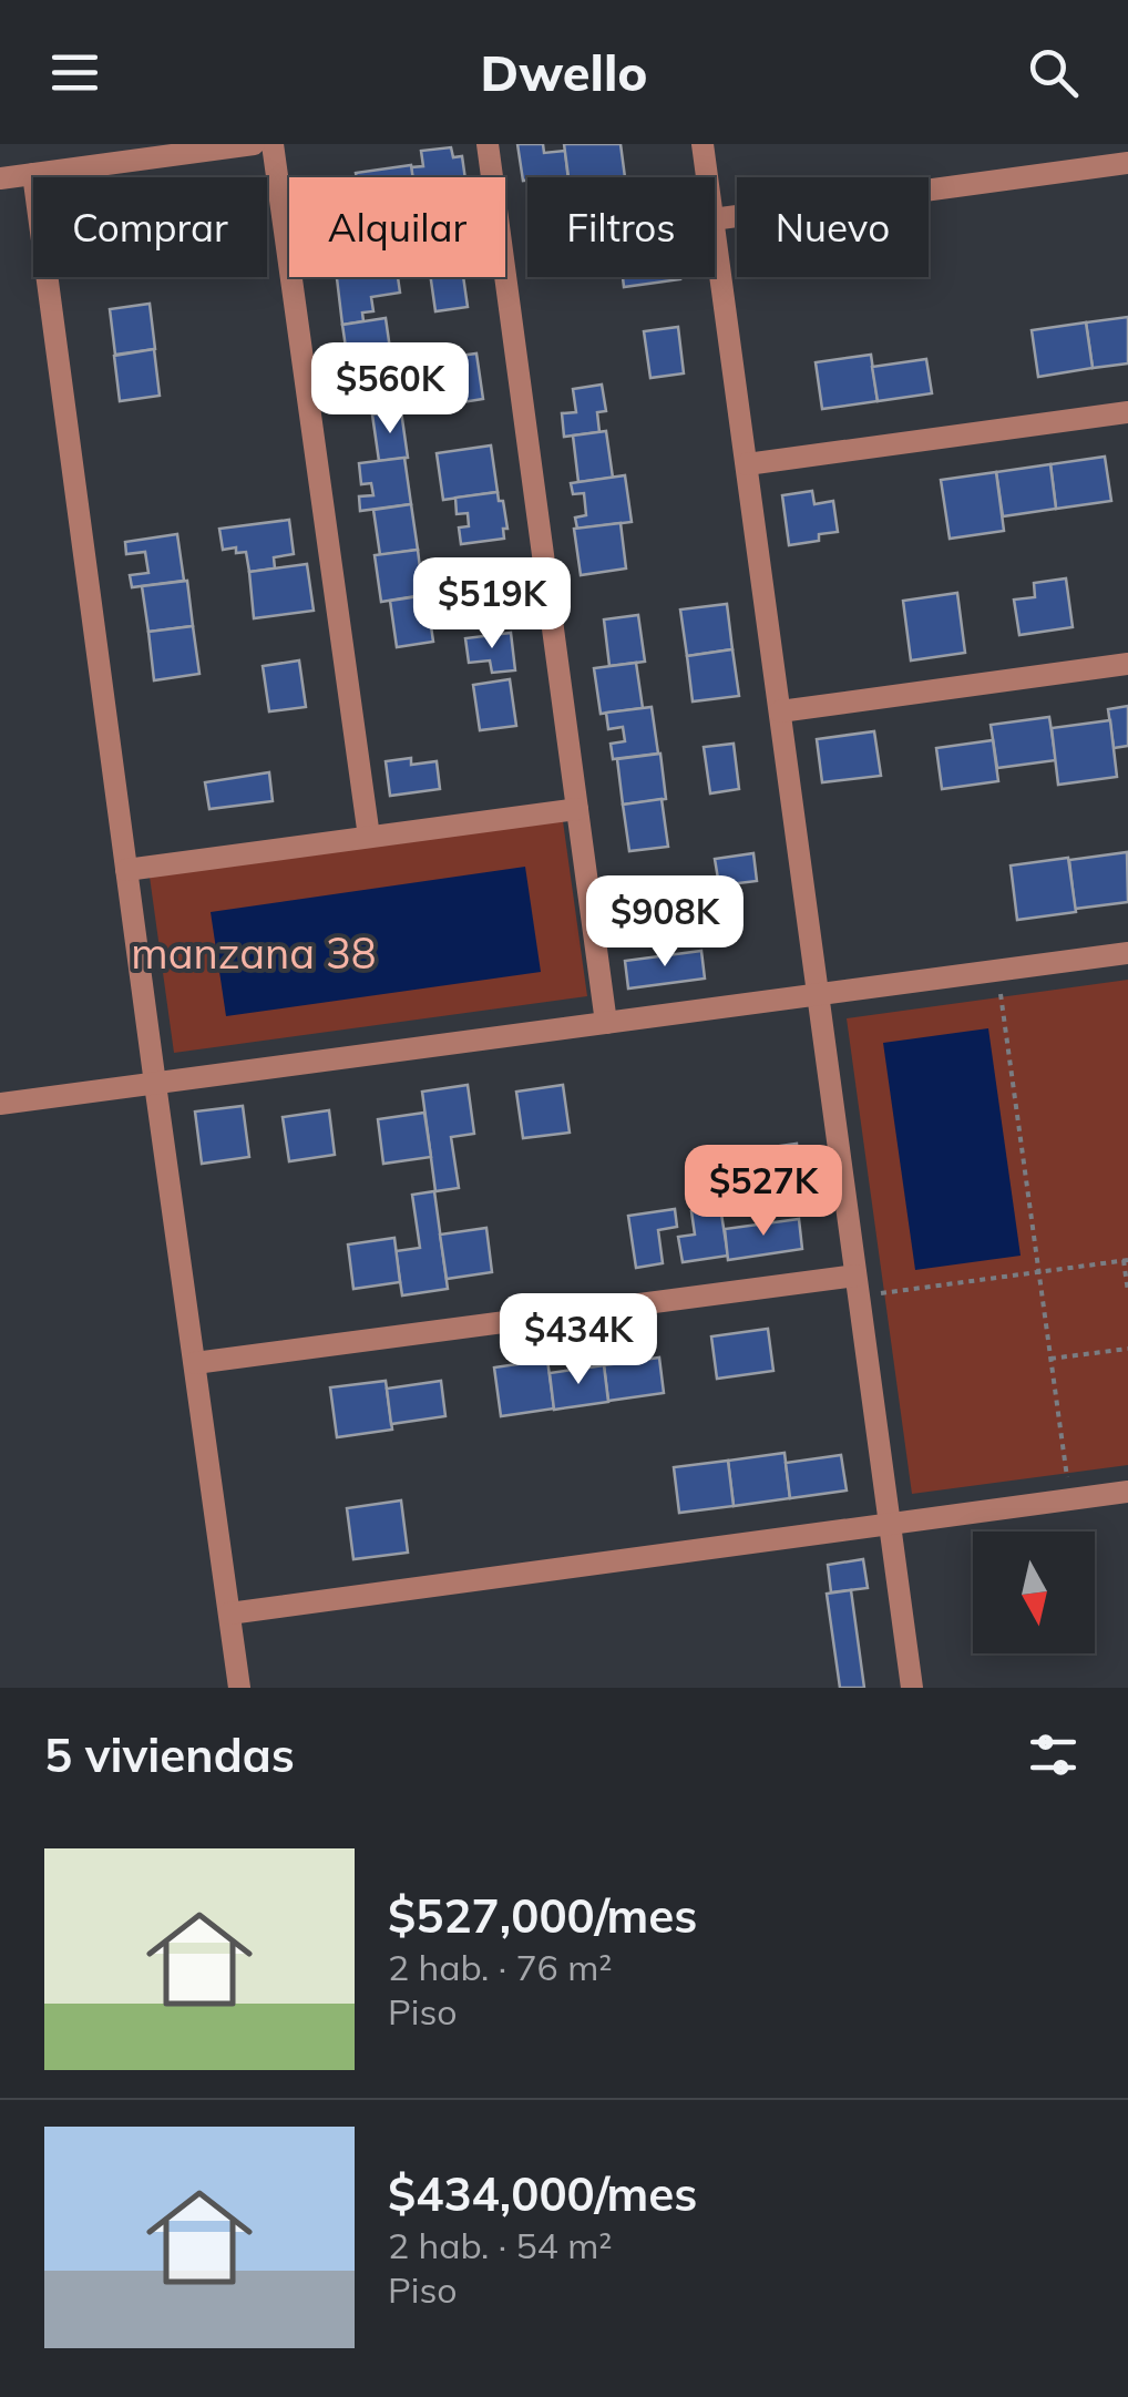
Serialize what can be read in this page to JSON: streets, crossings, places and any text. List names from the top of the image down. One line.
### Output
{"parks":["manzana 38"],"north":"bottom","page":{"header":"Dwello","chip":["Comprar","Alquilar","Filtros","Nuevo"],"price":["$560K","$519K","$908K","$527K","$434K"],"heading":"5 viviendas","list":[{"name":"$527,000/mes","note":"2 hab. · 76 m² · Piso"},{"name":"$434,000/mes","note":"2 hab. · 54 m² · Piso"}]}}
